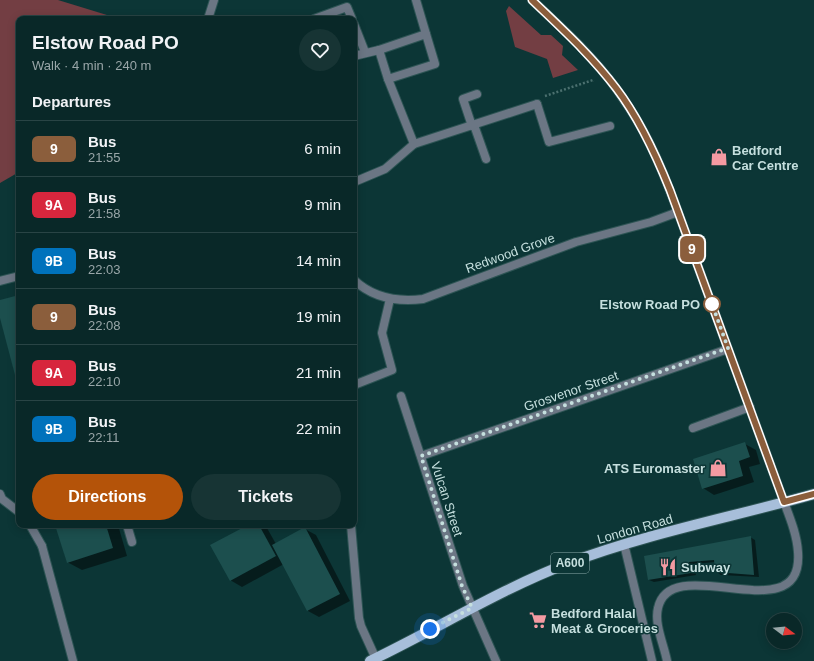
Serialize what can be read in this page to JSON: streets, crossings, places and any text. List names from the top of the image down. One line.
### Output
{"streets":{"main road":["London Road","A600"],"street":["Redwood Grove","Grosvenor Street","Vulcan Street"]},"crossings":[["Grosvenor Street","Vulcan Street"],["Vulcan Street","London Road"],["London Road","A600"]],"places":{"shop":["Bedford Car Centre","ATS Euromaster"],"other":["Elstow Road PO"],"restaurant":["Subway"],"supermarket":["Bedford Halal Meat & Groceries"]},"lines":["bus line 9"],"north":"right","page":{"on_map":"9","heading":[["Elstow Road PO","Walk · 4 min · 240 m"],"Departures"],"list":[{"mark":"9","name":"Bus","note":"21:55","value":"6 min"},{"mark":"9A","name":"Bus","note":"21:58","value":"9 min"},{"mark":"9B","name":"Bus","note":"22:03","value":"14 min"},{"mark":"9","name":"Bus","note":"22:08","value":"19 min"},{"mark":"9A","name":"Bus","note":"22:10","value":"21 min"},{"mark":"9B","name":"Bus","note":"22:11","value":"22 min"}],"buttons":["Directions","Tickets"]}}
